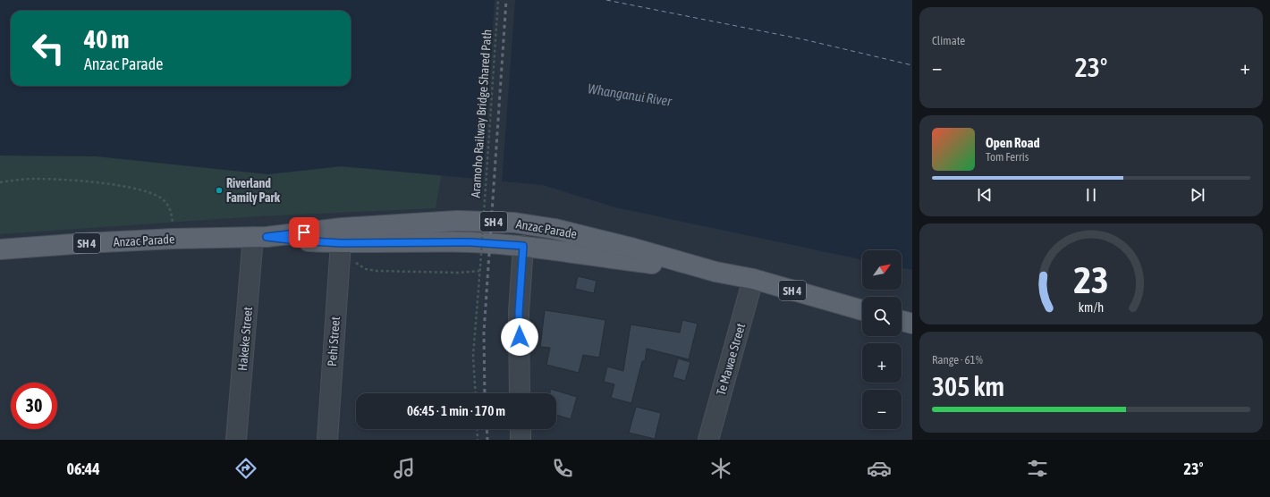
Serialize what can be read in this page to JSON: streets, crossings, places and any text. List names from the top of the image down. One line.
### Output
{"streets":{"main road":["SH 4","Anzac Parade"],"street":["Hakeke Street","Pehi Street","Te Mawae Street"],"path":["Aramoho Railway Bridge Shared Path"]},"crossings":[["Anzac Parade","Hakeke Street"],["Anzac Parade","Pehi Street"],["Anzac Parade","Te Mawae Street"]],"water":["Whanganui River"],"places":["Riverland Family Park"],"north":"top right","page":{"tile":["Climate",["Range · 61%","305 km"]],"turn":["40 m","Anzac Parade"],"heat":["−","23°","+"],"song":["Open Road","Tom Ferris"],"map_buttons":["+","−"],"limit":"30","trip":"06:45 · 1 min · 170 m","tabs":["06:44","23°"],"gauge":["23","km/h"]}}
